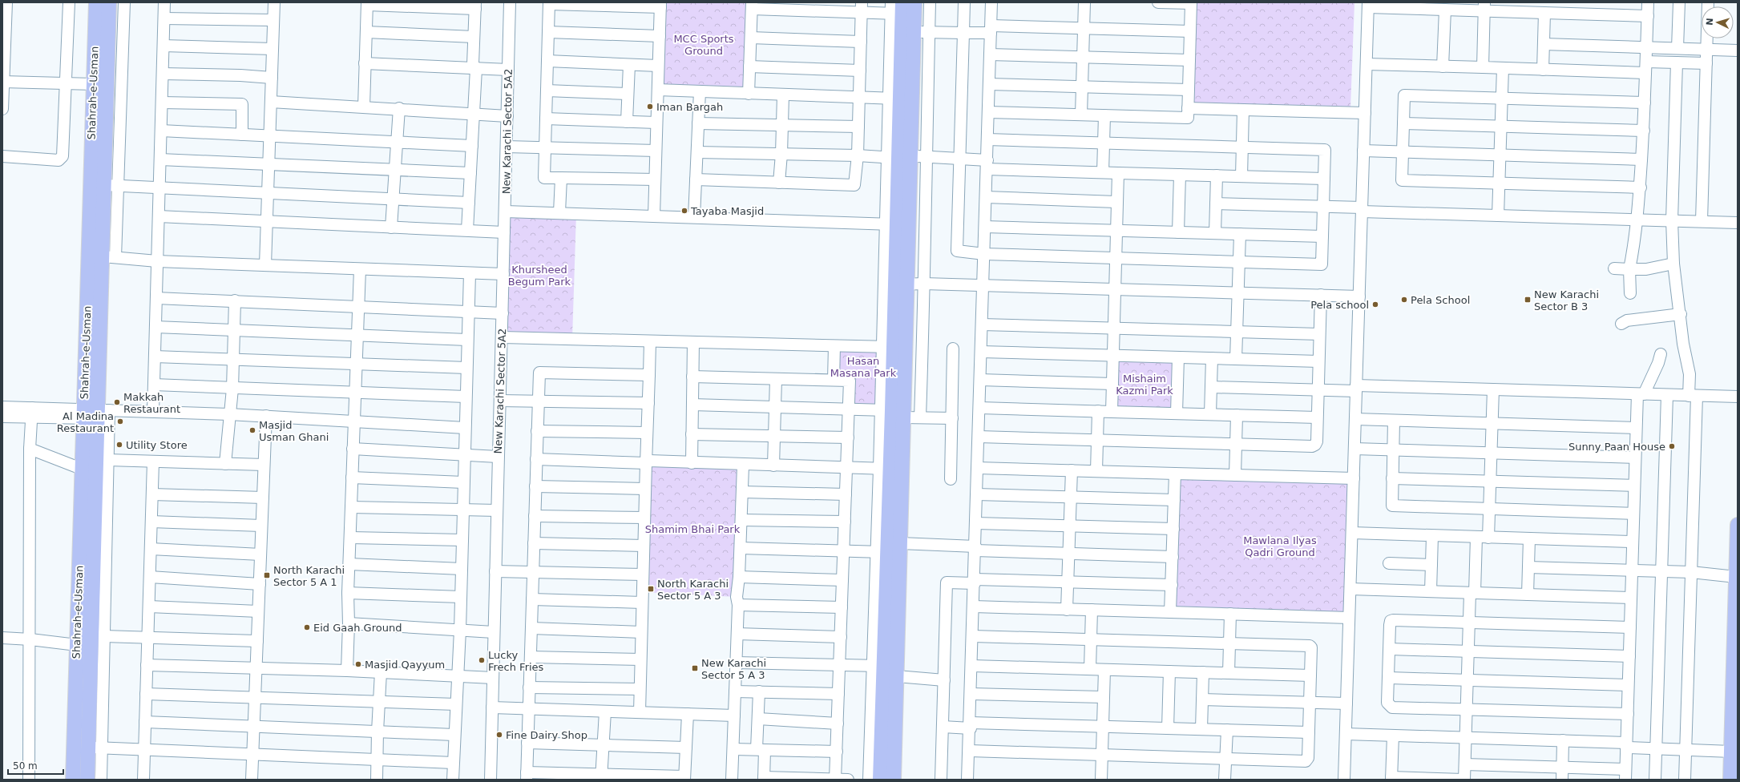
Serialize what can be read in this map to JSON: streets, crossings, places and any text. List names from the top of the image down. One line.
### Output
{"streets":{"main road":["Shahrah-e-Usman"],"street":["New Karachi Sector 5A2"]},"parks":["MCC Sports Ground","Khursheed Begum Park","Hasan Masana Park","Mishaim Kazmi Park","Shamim Bhai Park","Mawlana Ilyas Qadri Ground"],"places":{"other":["Iman Bargah","Tayaba Masjid","Pela School","Pela school","Makkah Restaurant","Al Madina Restaurant","Masjid Usman Ghani","Utility Store","Sunny Paan House","Eid Gaah Ground","Lucky Frech Fries","Masjid Qayyum","Fine Dairy Shop"],"transit":["New Karachi Sector B 3","North Karachi Sector 5 A 1","North Karachi Sector 5 A 3","New Karachi Sector 5 A 3"]},"scale_bar":"50 m","north":"left"}
